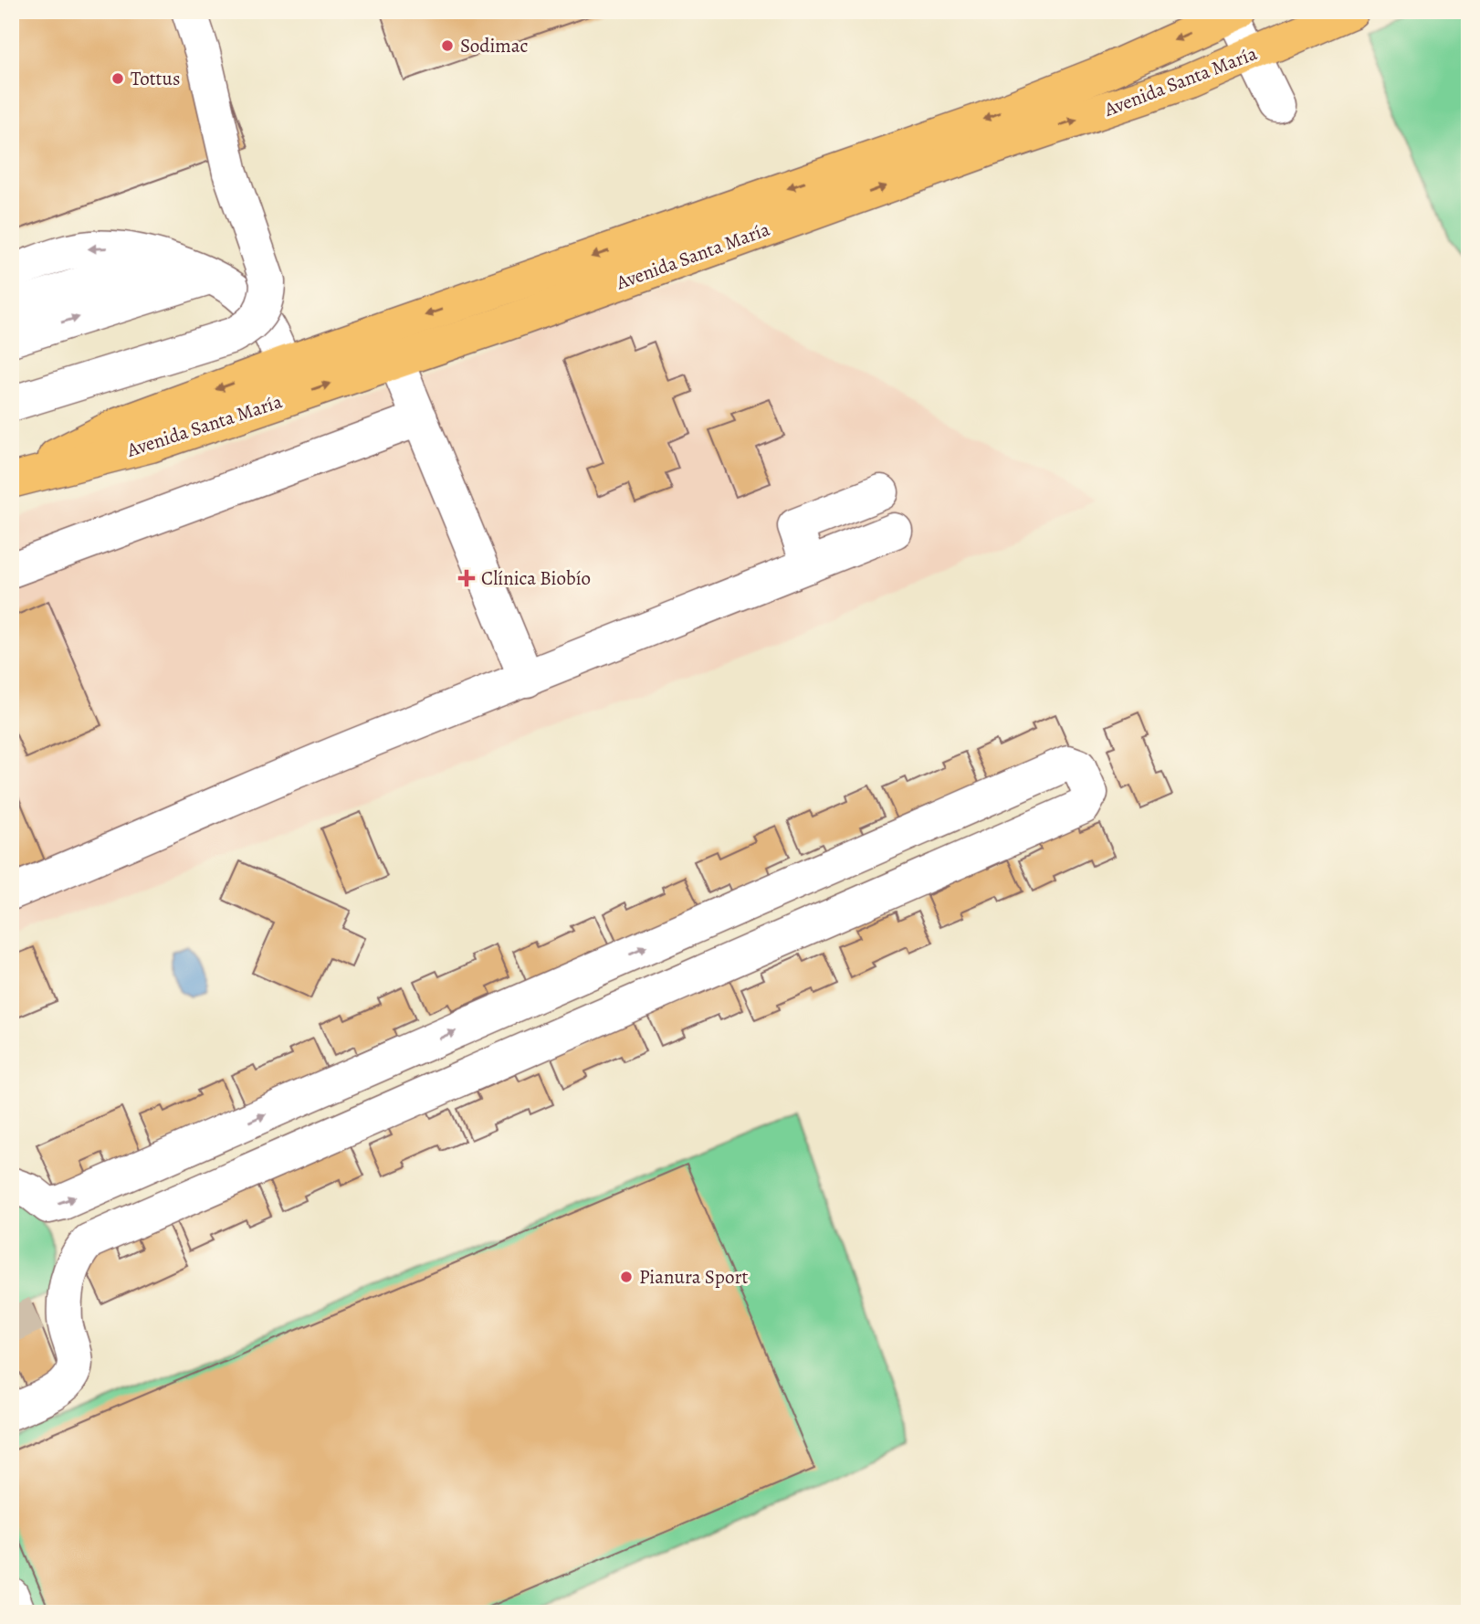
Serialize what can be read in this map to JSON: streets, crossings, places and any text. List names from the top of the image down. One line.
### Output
{"streets":{"main road":["Avenida Santa María"]},"places":{"other":["Sodimac","Tottus","Pianura Sport"],"health":["Clínica Biobío"]}}
